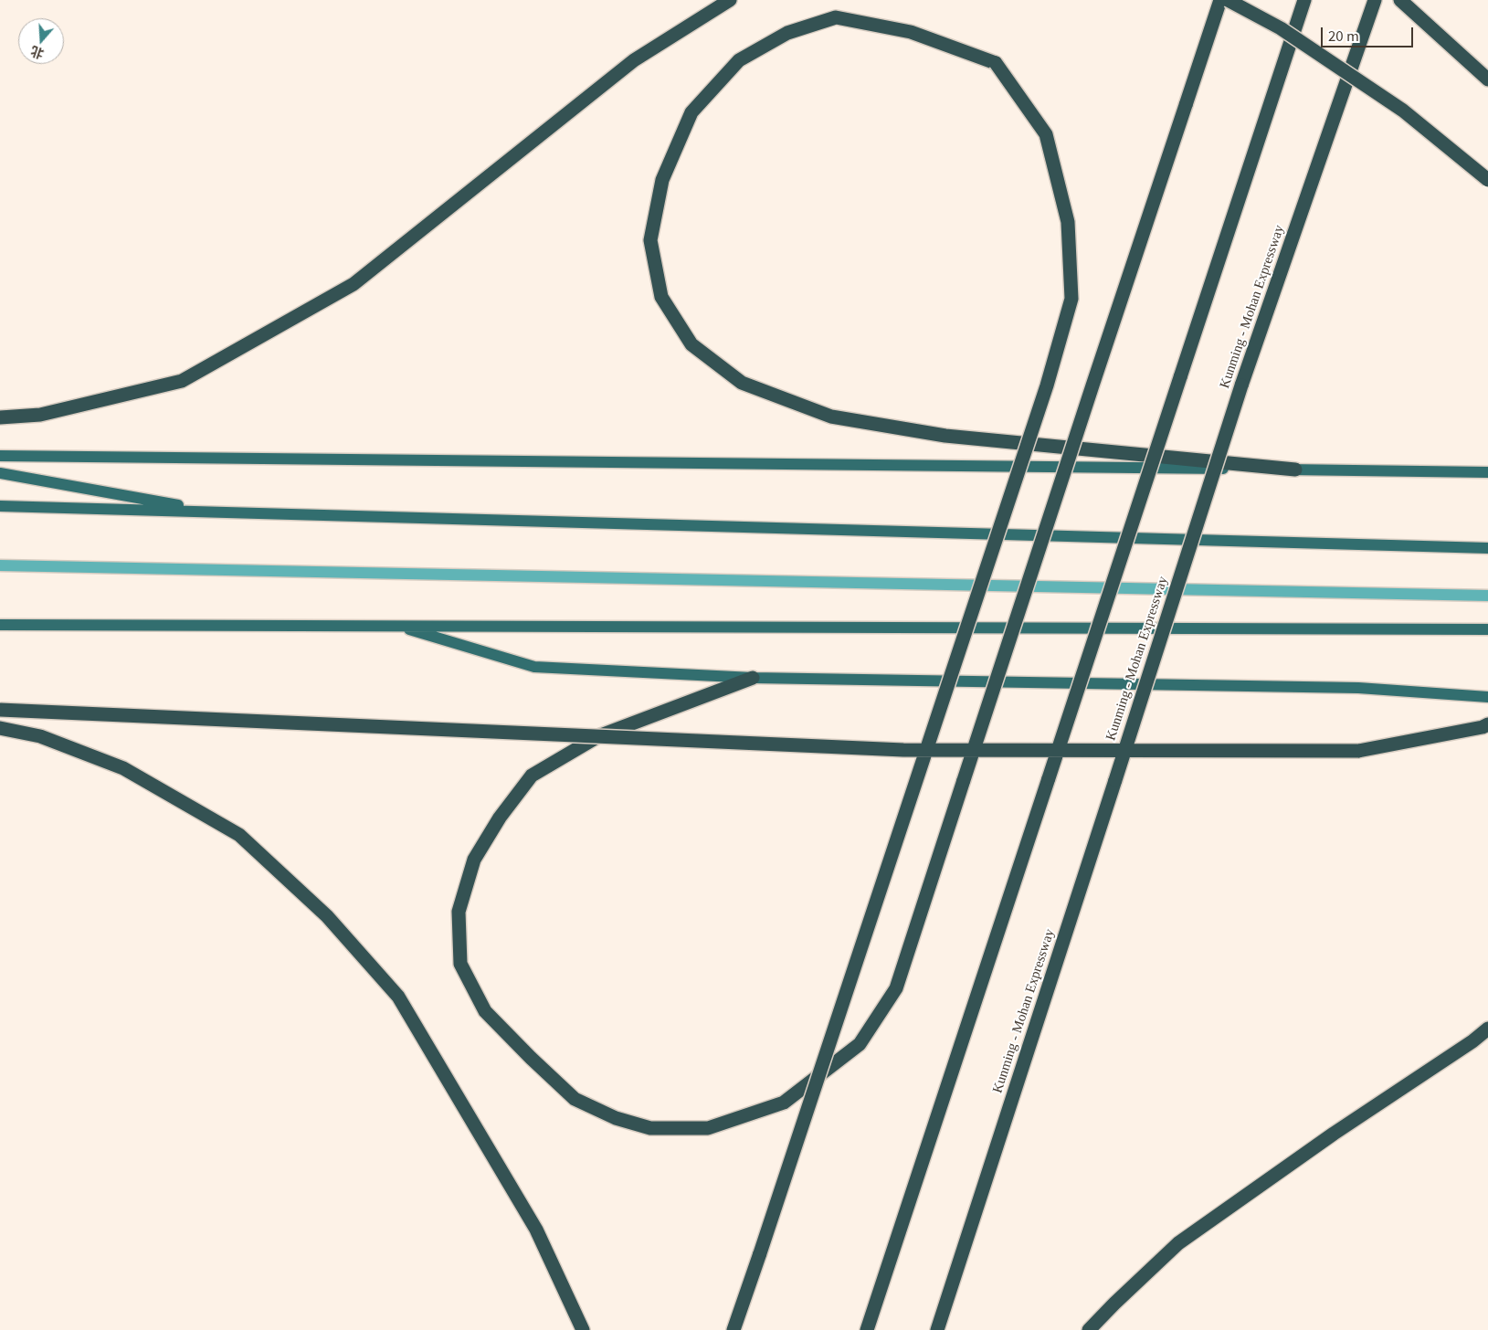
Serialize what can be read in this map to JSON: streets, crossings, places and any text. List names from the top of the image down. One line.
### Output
{"streets":{"highway":["Kunming - Mohan Expressway"]},"scale_bar":"20 m","north":"bottom"}
